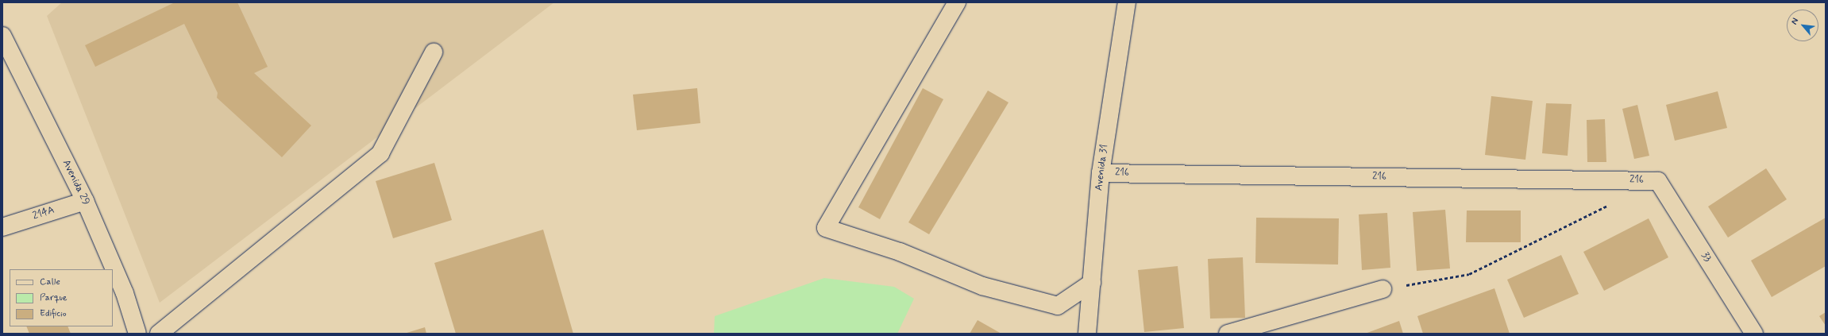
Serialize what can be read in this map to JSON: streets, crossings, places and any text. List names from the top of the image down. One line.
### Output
{"streets":{"street":["Avenida 31","216","Avenida 29","214A","33"]},"crossings":[["Avenida 31","216"],["216","33"],["Avenida 29","214A"]],"legend":["Calle","Parque","Edificio"],"north":"top left"}
